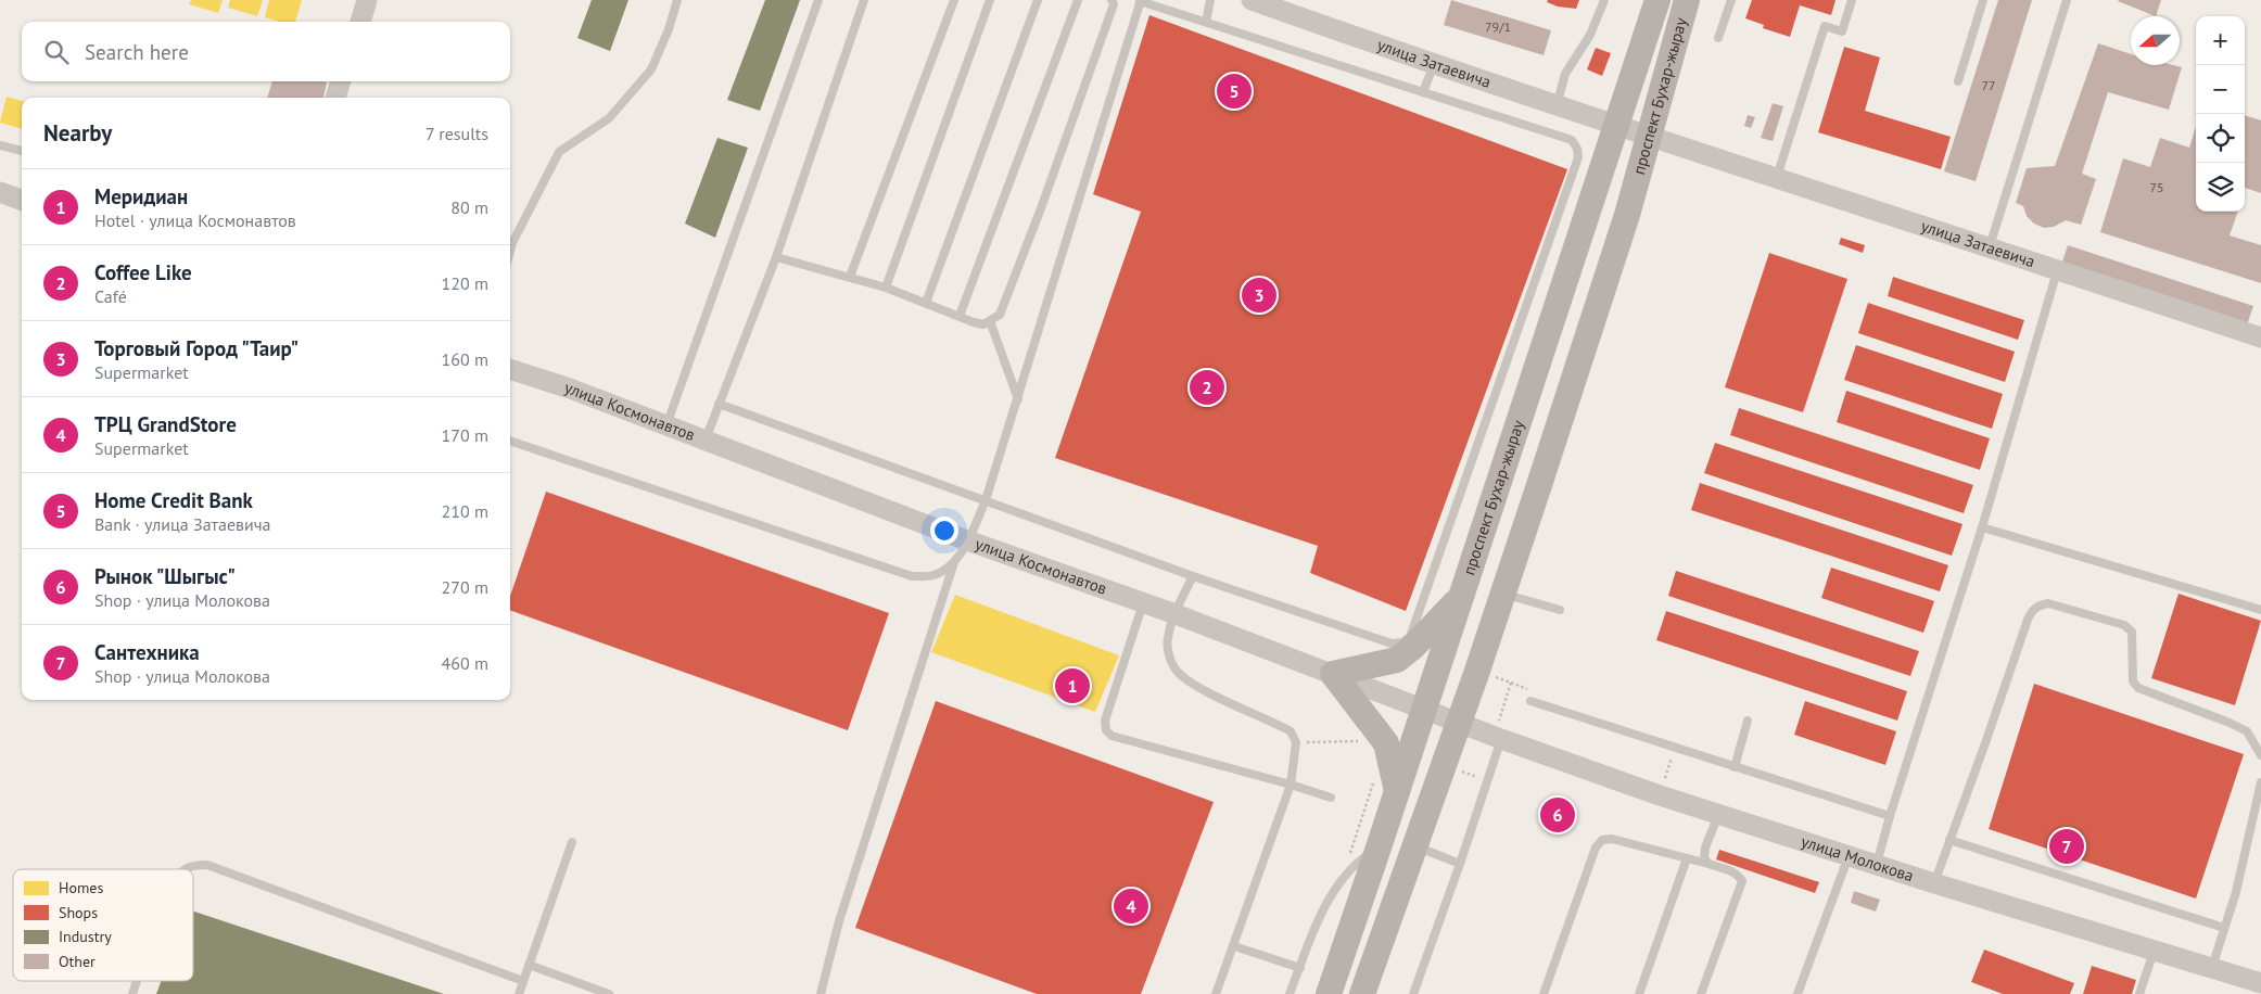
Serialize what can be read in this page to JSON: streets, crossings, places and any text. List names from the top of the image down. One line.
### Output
{"streets":{"main road":["проспект Бухар-жырау"],"street":["улица Затаевича","улица Космонавтов","улица Молокова"]},"crossings":[["улица Затаевича","проспект Бухар-жырау"],["проспект Бухар-жырау","улица Космонавтов"],["проспект Бухар-жырау","улица Молокова"],["улица Космонавтов","улица Молокова"]],"house_numbers":["79/1","77","75"],"legend":["Homes","Shops","Industry","Other"],"north":"left","page":{"map_buttons":["+","−"],"search":"Search here","pins":["5","3","2","1","6","7","4"],"heading":["Nearby","7 results"],"list":[{"mark":"1","name":"Меридиан","note":"Hotel · улица Космонавтов","value":"80 m"},{"mark":"2","name":"Coffee Like","note":"Café","value":"120 m"},{"mark":"3","name":"Торговый Город \"Таир\"","note":"Supermarket","value":"160 m"},{"mark":"4","name":"ТРЦ GrandStore","note":"Supermarket","value":"170 m"},{"mark":"5","name":"Home Credit Bank","note":"Bank · улица Затаевича","value":"210 m"},{"mark":"6","name":"Рынок \"Шыгыс\"","note":"Shop · улица Молокова","value":"270 m"},{"mark":"7","name":"Сантехника","note":"Shop · улица Молокова","value":"460 m"}]}}
